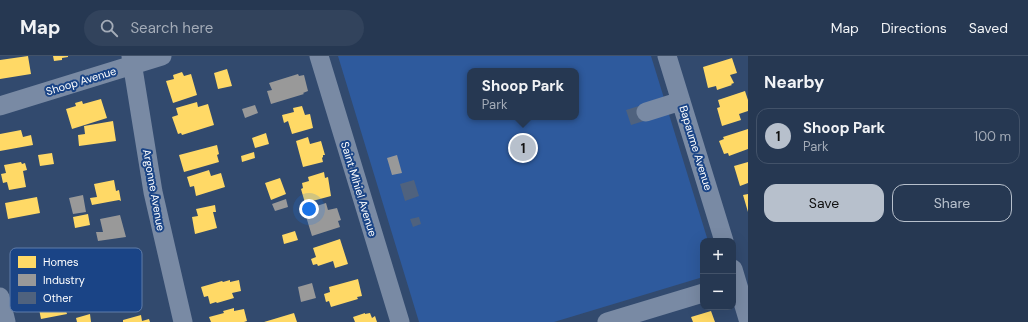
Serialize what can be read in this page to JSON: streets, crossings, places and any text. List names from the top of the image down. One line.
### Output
{"streets":{"street":["Shoop Avenue","Bapaume Avenue","Saint Mihiel Avenue","Argonne Avenue"]},"crossings":[["Shoop Avenue","Argonne Avenue"]],"legend":["Homes","Industry","Other"],"page":{"header":"Map","search":"Search here","nav":["Map","Directions","Saved"],"heading":"Nearby","popup":["Shoop Park","Park"],"list":[{"mark":"1","name":"Shoop Park","note":"Park","value":"100 m"}],"pins":"1","buttons":["Save","Share"],"map_buttons":["+","−"]}}
